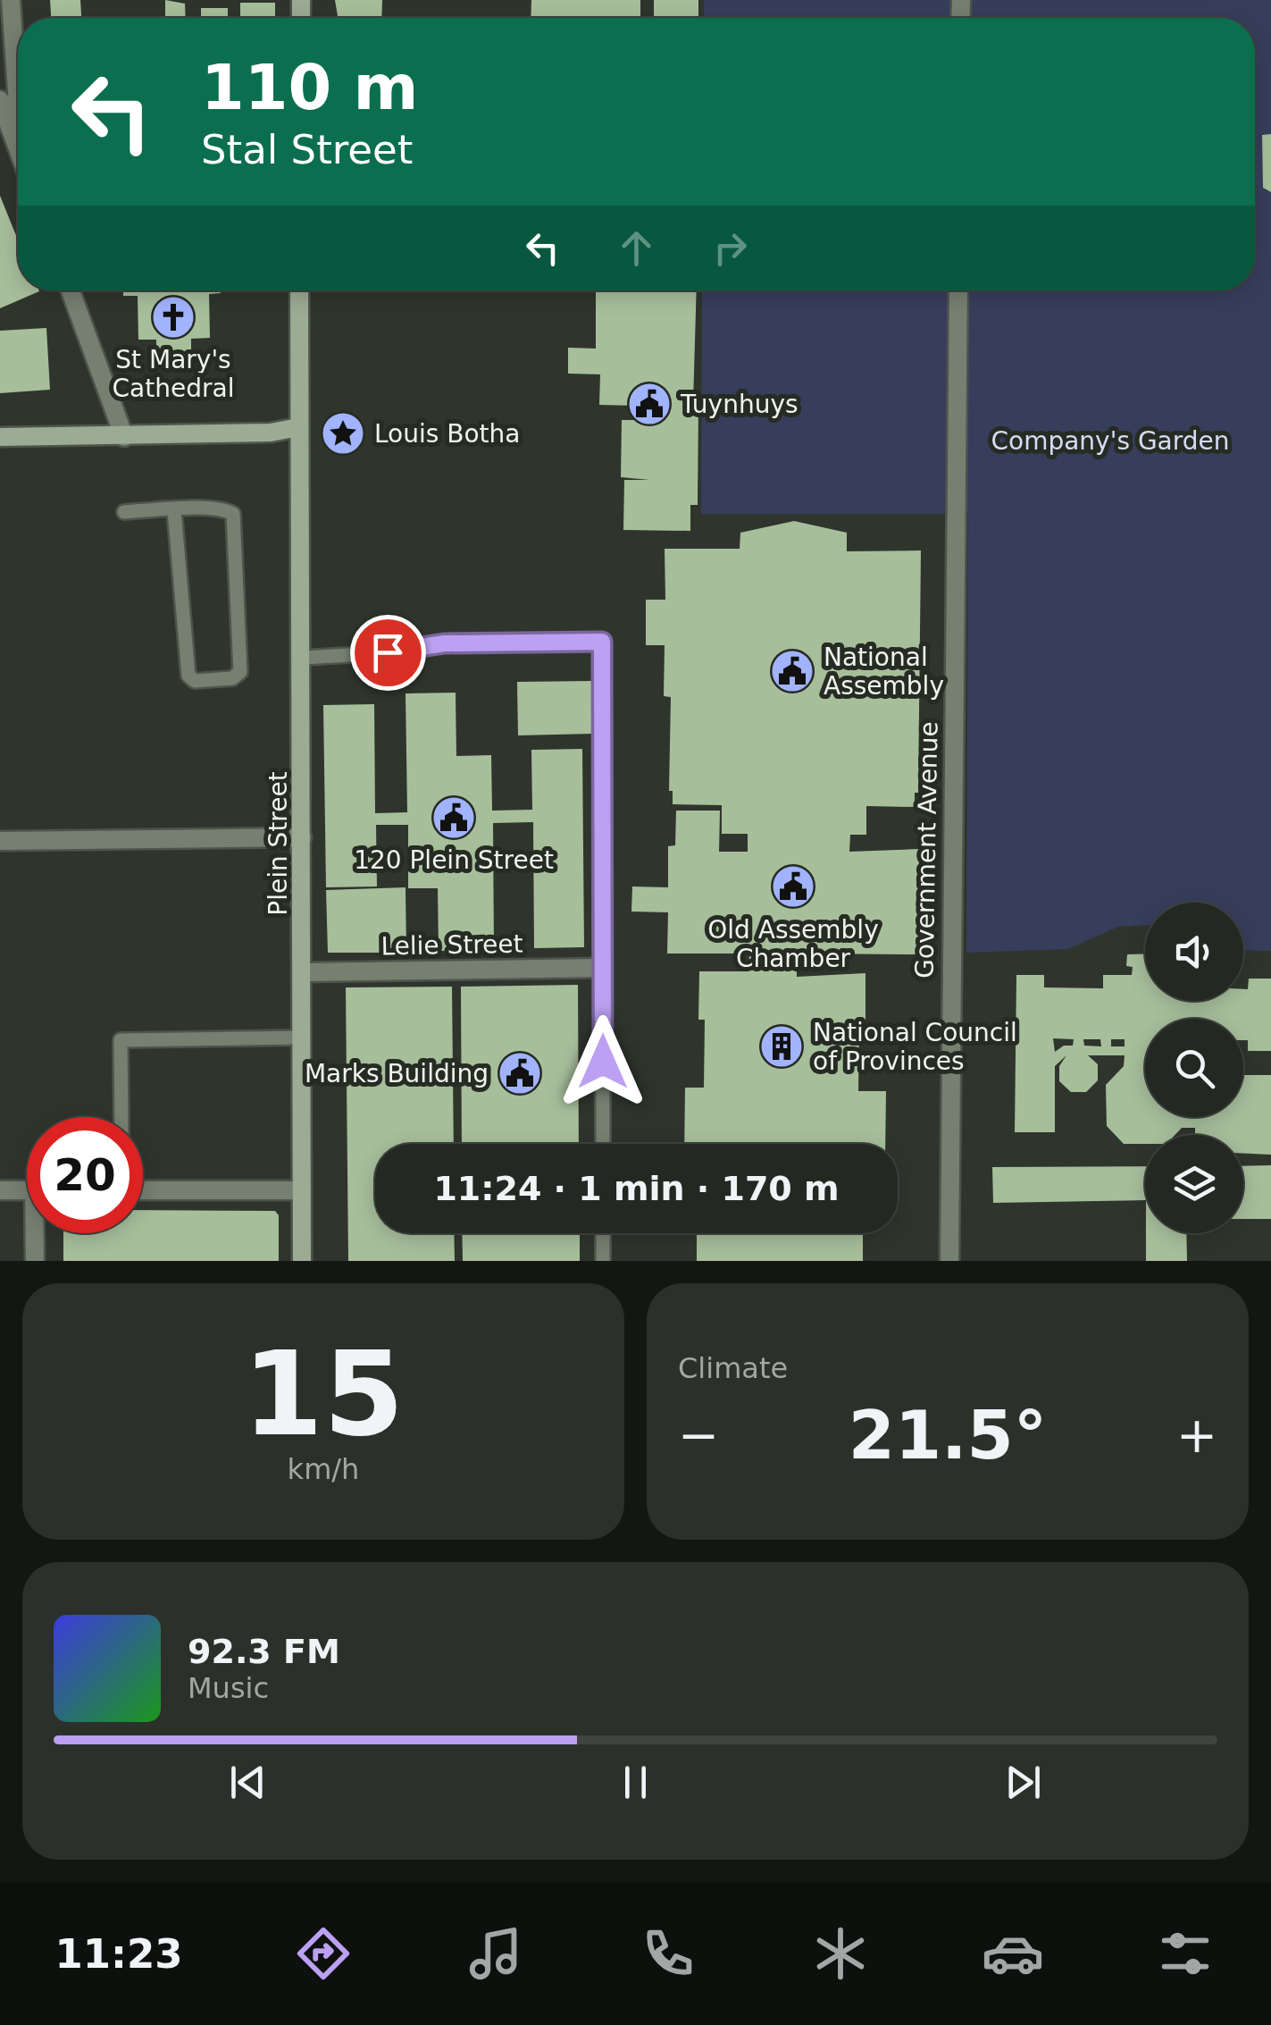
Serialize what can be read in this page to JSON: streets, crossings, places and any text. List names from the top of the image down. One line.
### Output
{"streets":{"street":["Plein Street","Government Avenue","Lelie Street"]},"crossings":[["Plein Street","Lelie Street"]],"parks":["Company's Garden"],"places":{"church":["St Mary's Cathedral"],"public building":["Tuynhuys","National Assembly","120 Plein Street","Old Assembly Chamber","Marks Building"],"place":["Louis Botha"],"building":["National Council of Provinces"]},"page":{"turn":["110 m","Stal Street"],"limit":"20","trip":"11:24 · 1 min · 170 m","tile":[["15","km/h"],"Climate"],"heat":["−","21.5°","+"],"song":["92.3 FM","Music"],"tabs":"11:23"}}
